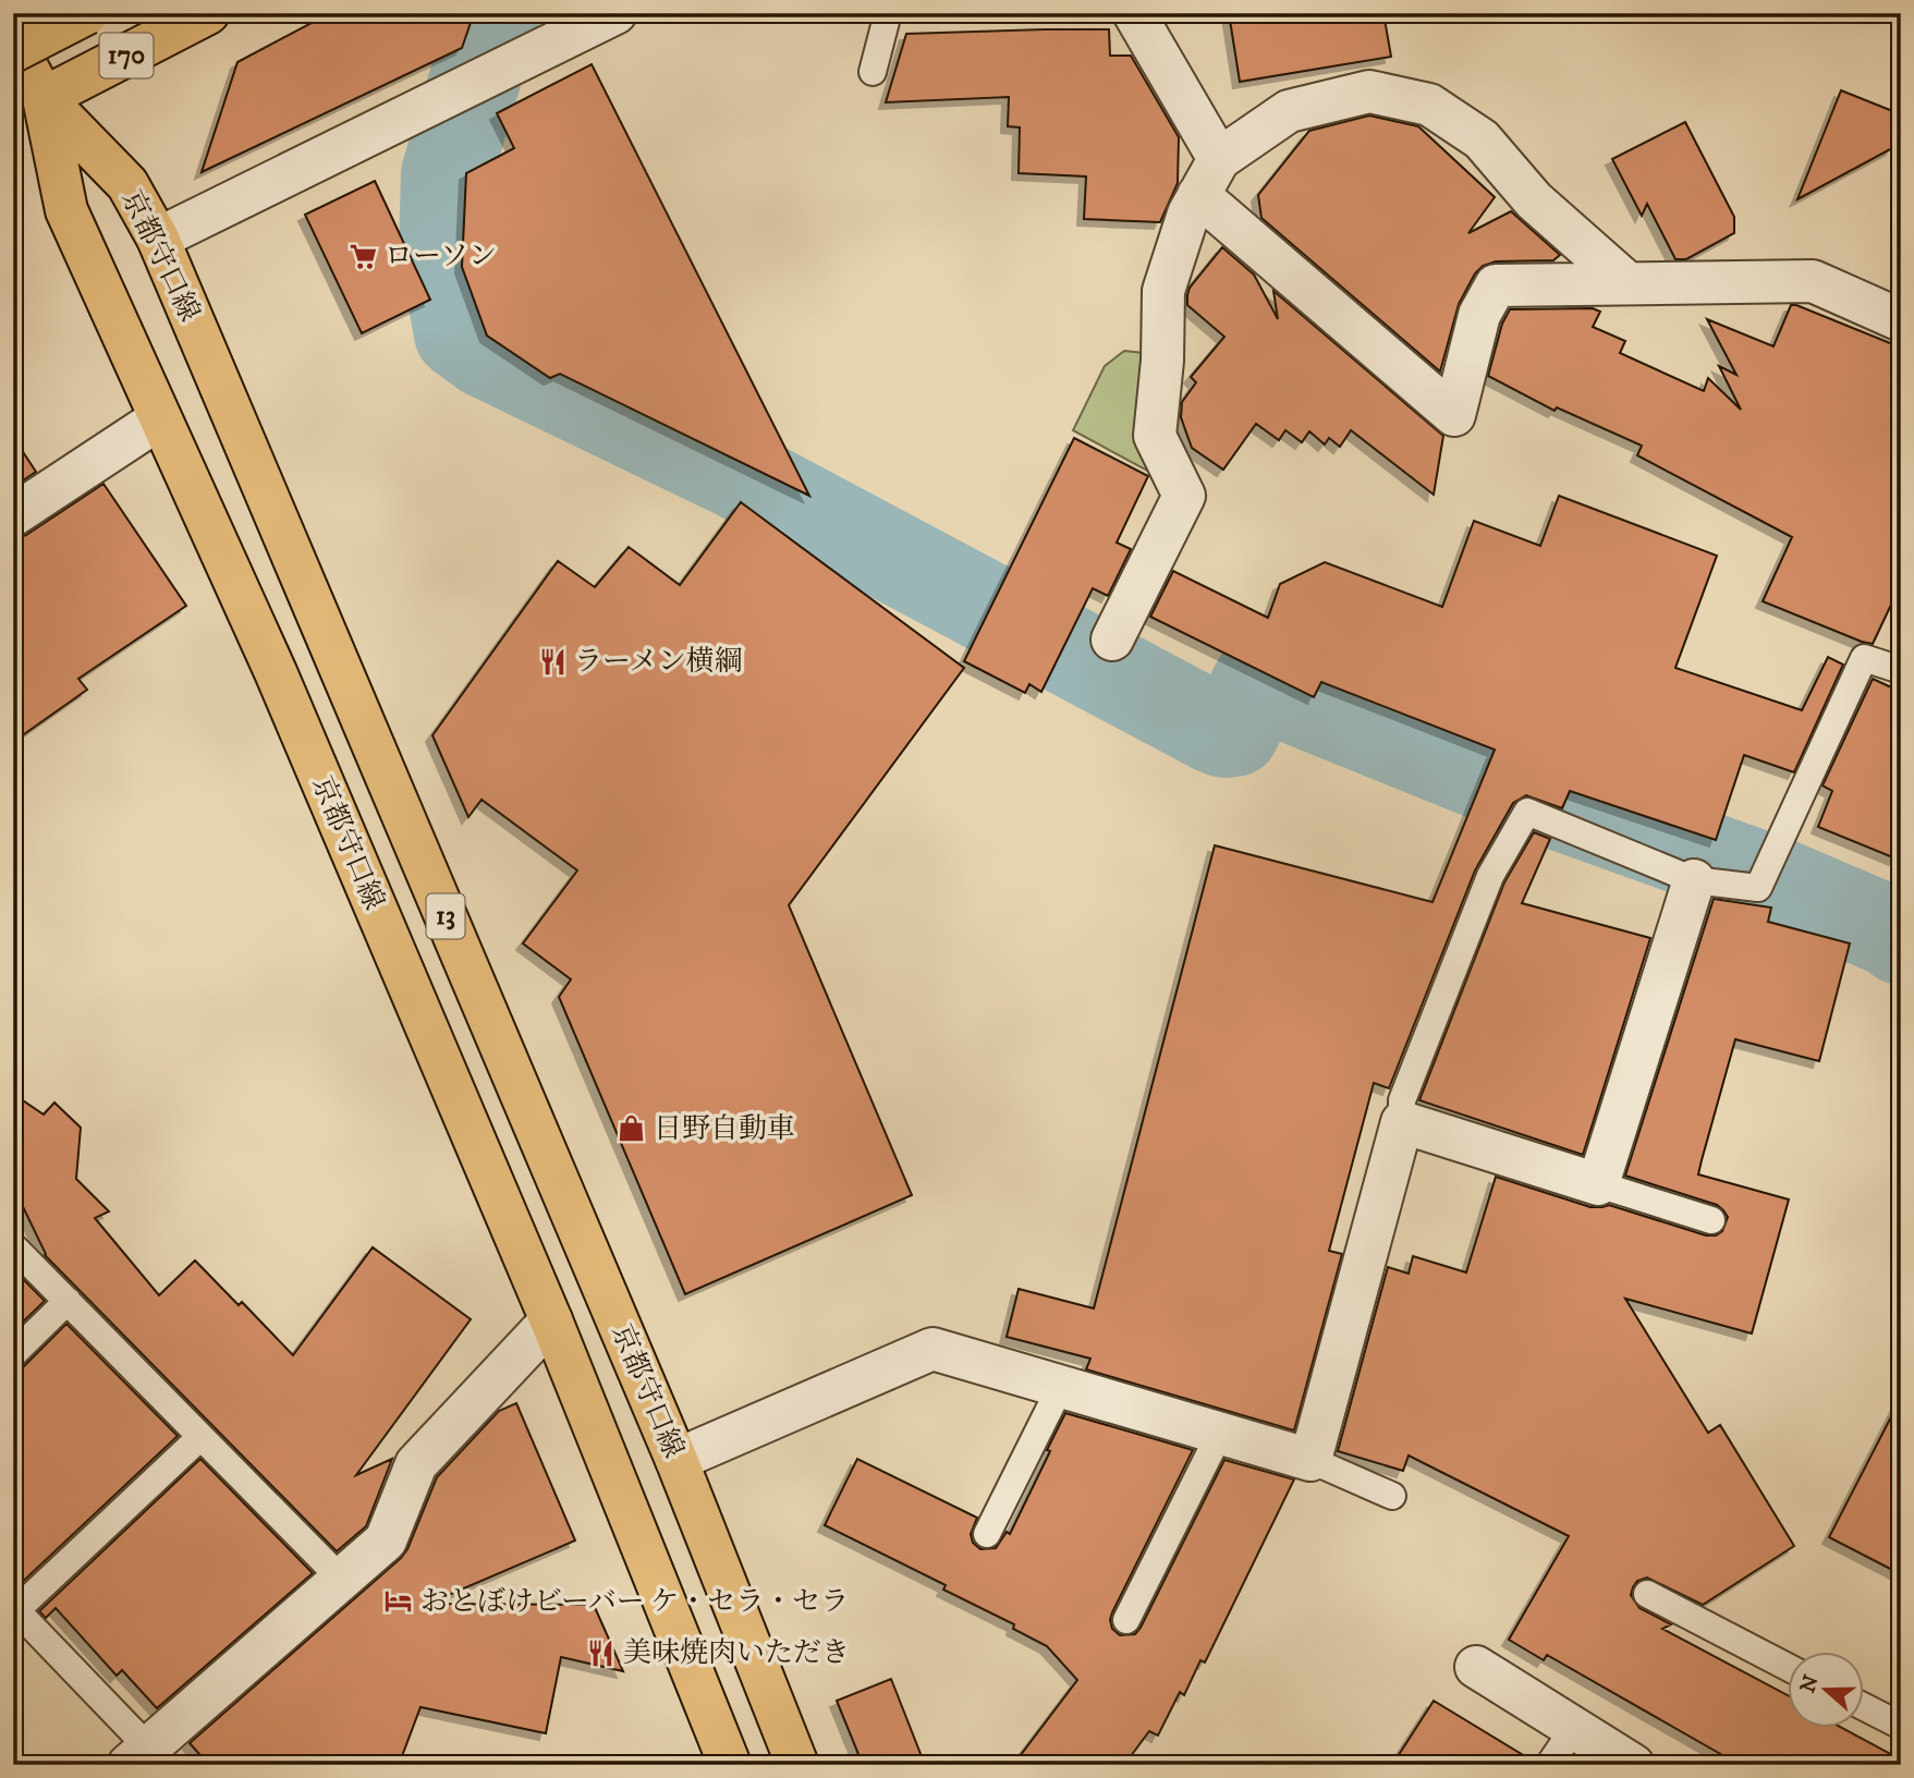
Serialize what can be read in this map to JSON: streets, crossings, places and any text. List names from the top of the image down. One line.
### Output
{"streets":{"main road":["170","京都守口線","13"]},"crossings":[["170","京都守口線"]],"places":{"supermarket":["ローソン"],"restaurant":["ラーメン横綱","美味焼肉いただき"],"shop":["日野自動車"],"hotel":["おとぼけビーバー ケ・セラ・セラ"]},"north":"left"}
